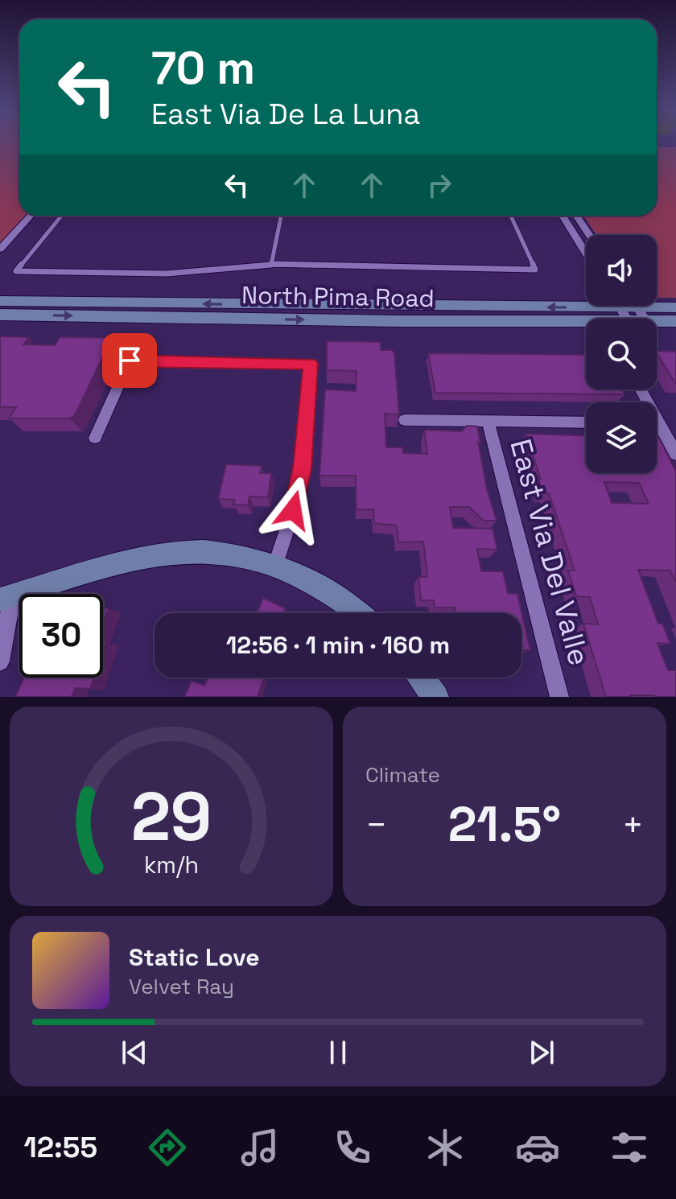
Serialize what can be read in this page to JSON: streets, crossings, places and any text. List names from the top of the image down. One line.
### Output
{"streets":{"main road":["North Pima Road"],"street":["East Via Del Valle"]},"page":{"turn":["70 m","East Via De La Luna"],"limit":"30","trip":"12:56 · 1 min · 160 m","tile":"Climate","heat":["−","21.5°","+"],"song":["Static Love","Velvet Ray"],"tabs":"12:55","gauge":["29","km/h"]}}
